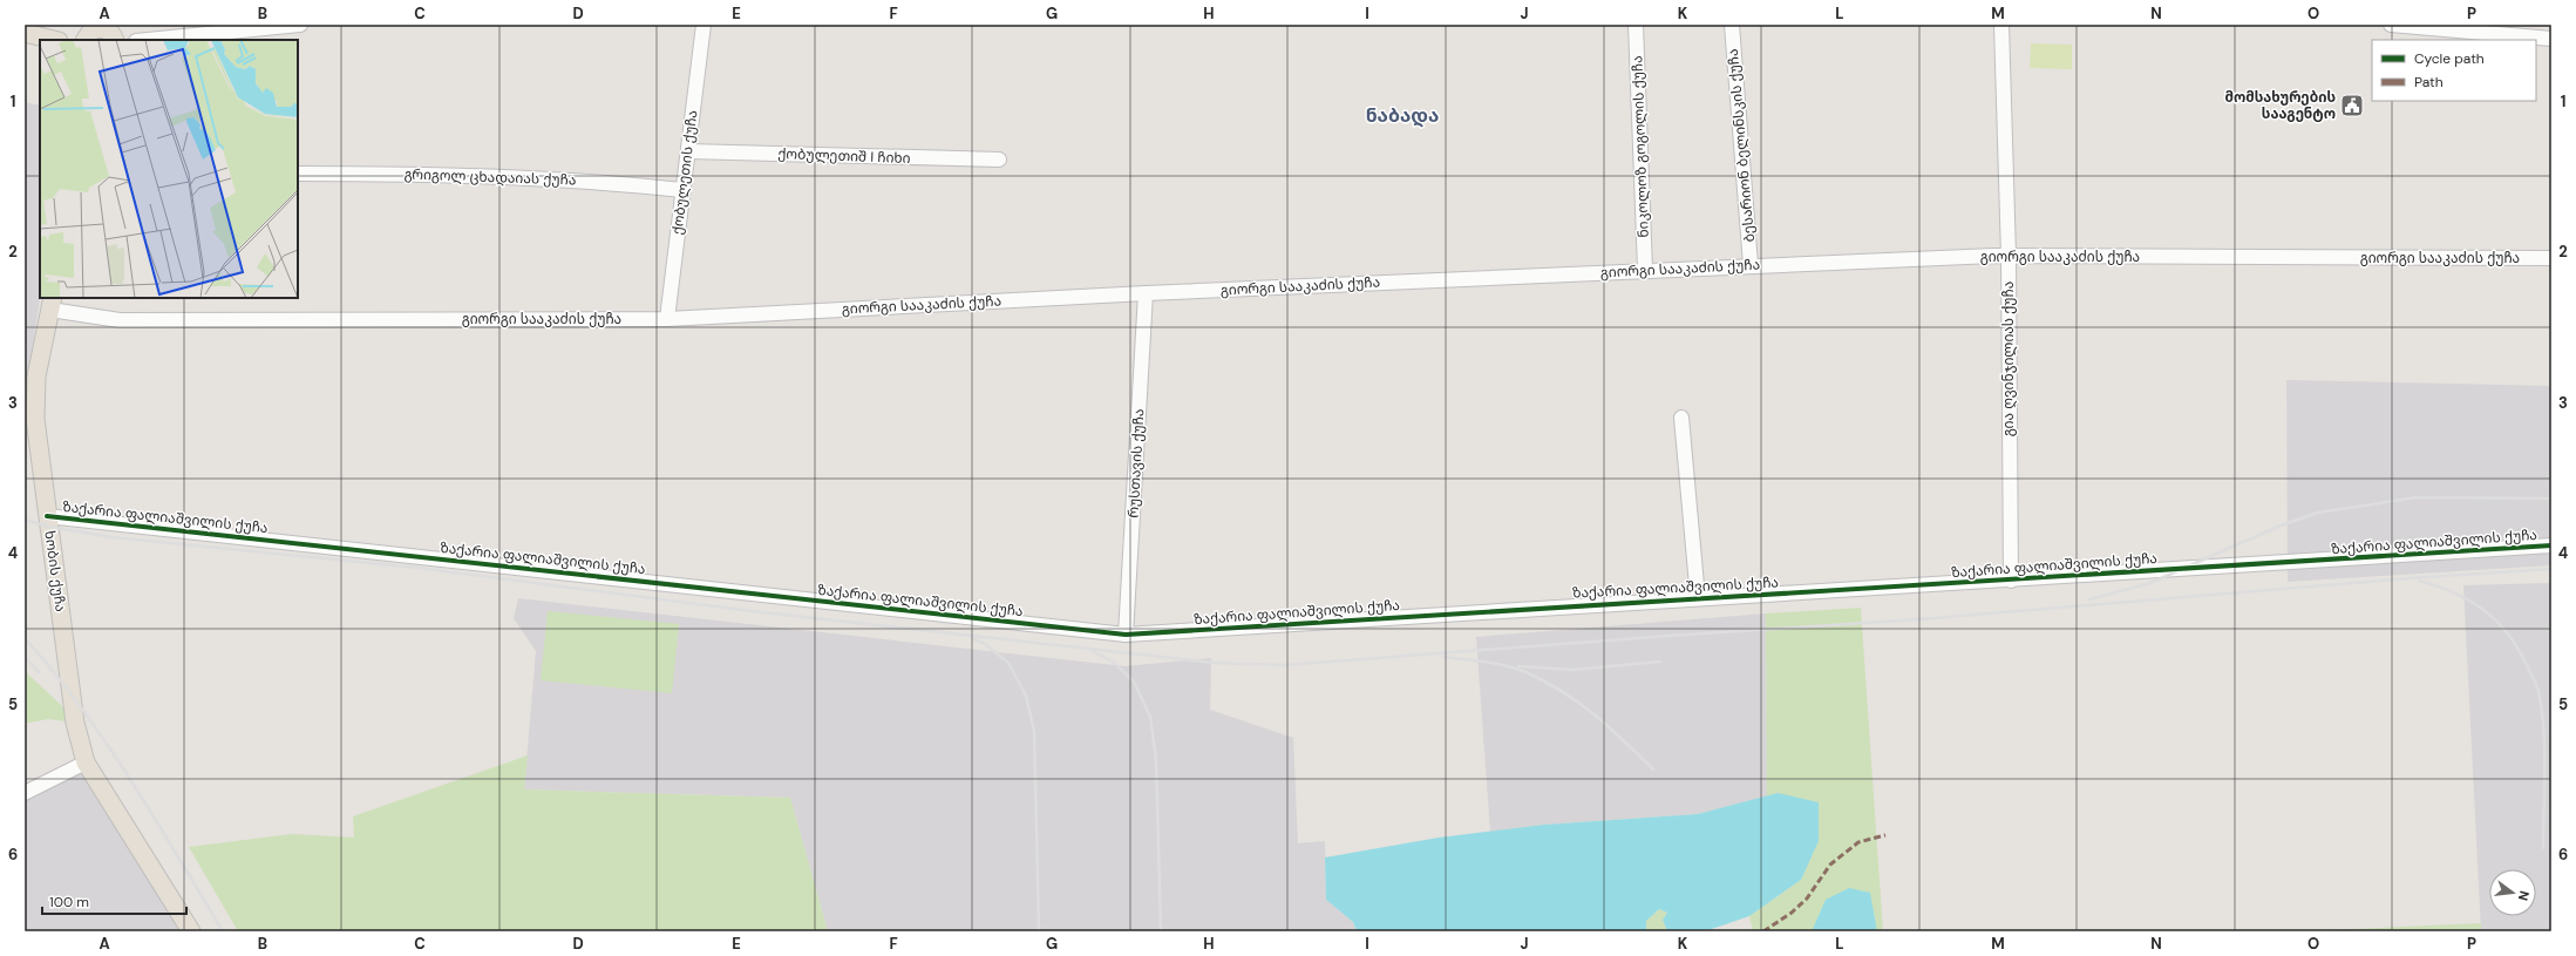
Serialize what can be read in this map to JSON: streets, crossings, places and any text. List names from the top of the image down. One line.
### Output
{"streets":{"main road":["ხობის ქუჩა"],"street":["ბესარიონ ბელინსკის ქუჩა","ნიკოლოზ გოგოლის ქუჩა","ქობულეთიშ I ჩიხი","ქობულეთის ქუჩა","გრიგოლ ცხადაიას ქუჩა","გიორგი სააკაძის ქუჩა","გია ღვინჯილიას ქუჩა","რუსთავის ქუჩა","ზაქარია ფალიაშვილის ქუჩა"]},"crossings":[["ბესარიონ ბელინსკის ქუჩა","გიორგი სააკაძის ქუჩა"],["ნიკოლოზ გოგოლის ქუჩა","გიორგი სააკაძის ქუჩა"],["ქობულეთიშ I ჩიხი","ქობულეთის ქუჩა"],["ქობულეთის ქუჩა","გრიგოლ ცხადაიას ქუჩა"],["ქობულეთის ქუჩა","გიორგი სააკაძის ქუჩა"],["გიორგი სააკაძის ქუჩა","გია ღვინჯილიას ქუჩა"],["გიორგი სააკაძის ქუჩა","რუსთავის ქუჩა"],["გიორგი სააკაძის ქუჩა","ხობის ქუჩა"],["გია ღვინჯილიას ქუჩა","ზაქარია ფალიაშვილის ქუჩა"],["რუსთავის ქუჩა","ზაქარია ფალიაშვილის ქუჩა"],["ზაქარია ფალიაშვილის ქუჩა","ხობის ქუჩა"]],"districts":["ნაბადა"],"places":{"public building":["მომსახურების სააგენტო"]},"legend":["Cycle path","Path"],"scale_bar":"100 m","north":"right","grid":{"columns":["A","B","C","D","E","F","G","H","I","J","K","L","M","N","O","P"],"rows":["1","2","3","4","5","6"]}}
